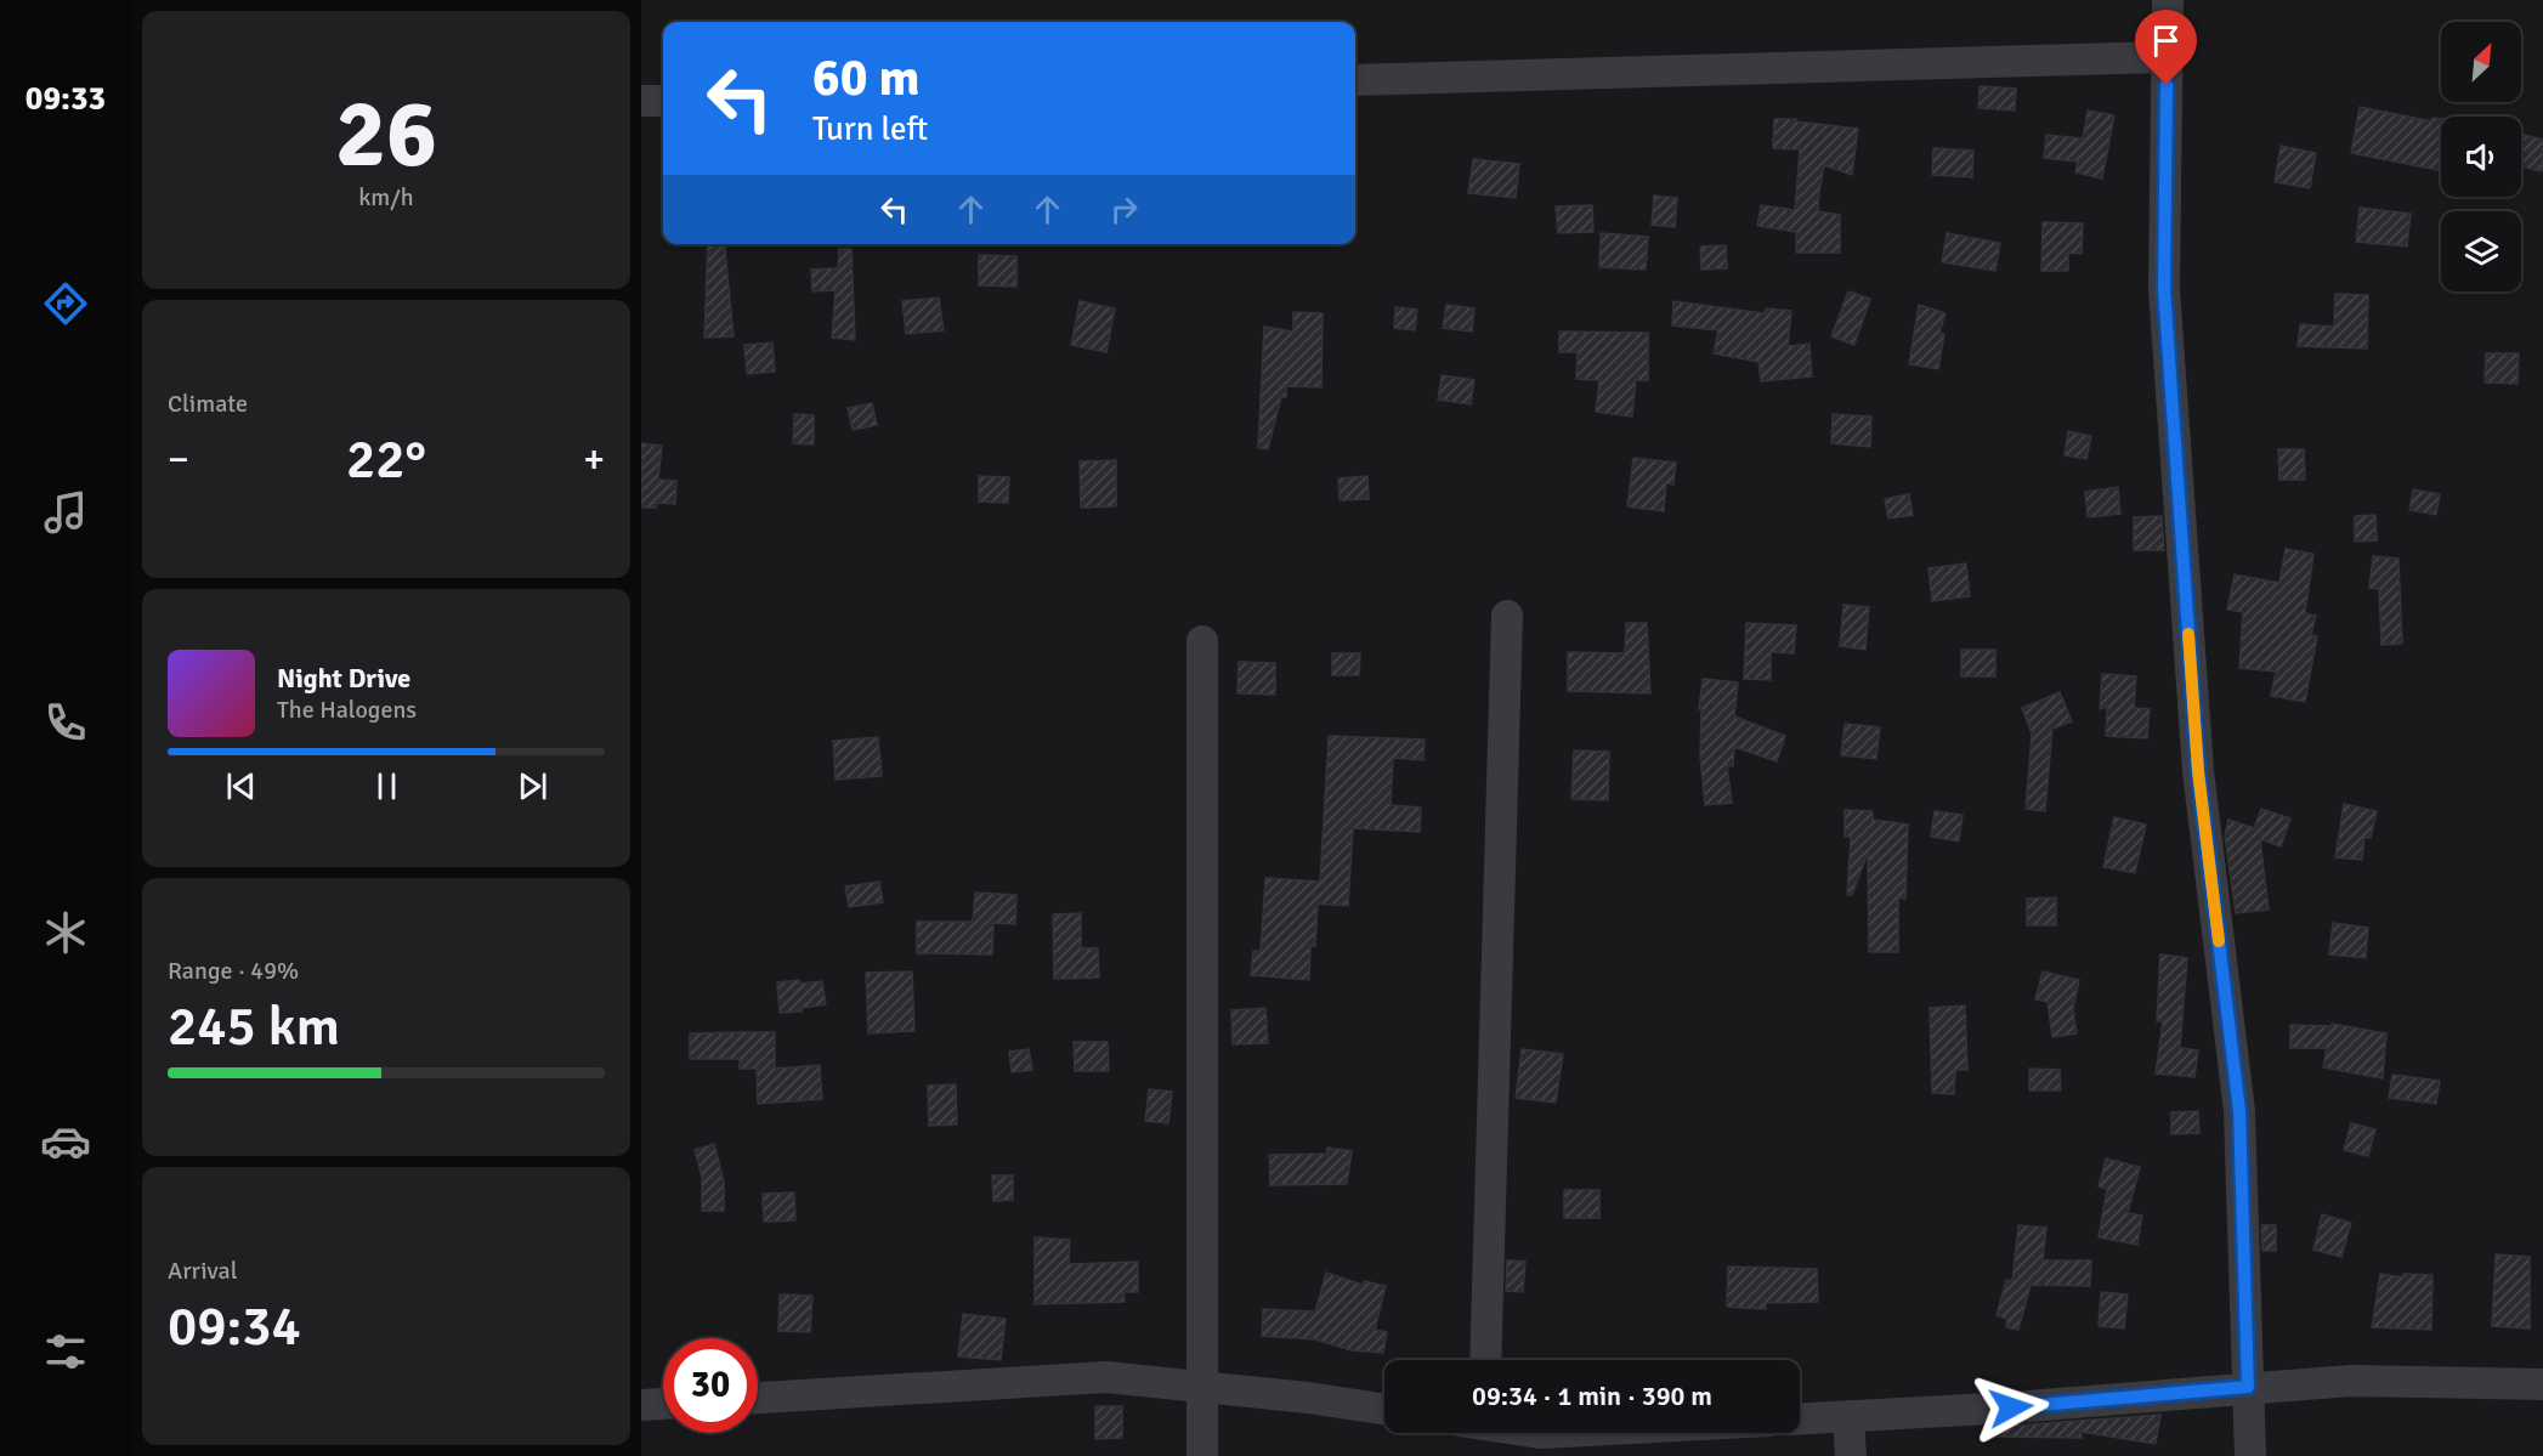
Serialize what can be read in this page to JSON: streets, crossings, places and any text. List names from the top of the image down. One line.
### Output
{"north":"top right","page":{"tabs":"09:33","tile":[["26","km/h"],"Climate",["Range · 49%","245 km"],["Arrival","09:34"]],"turn":["60 m","Turn left"],"heat":["−","22°","+"],"song":["Night Drive","The Halogens"],"limit":"30","trip":"09:34 · 1 min · 390 m"}}
